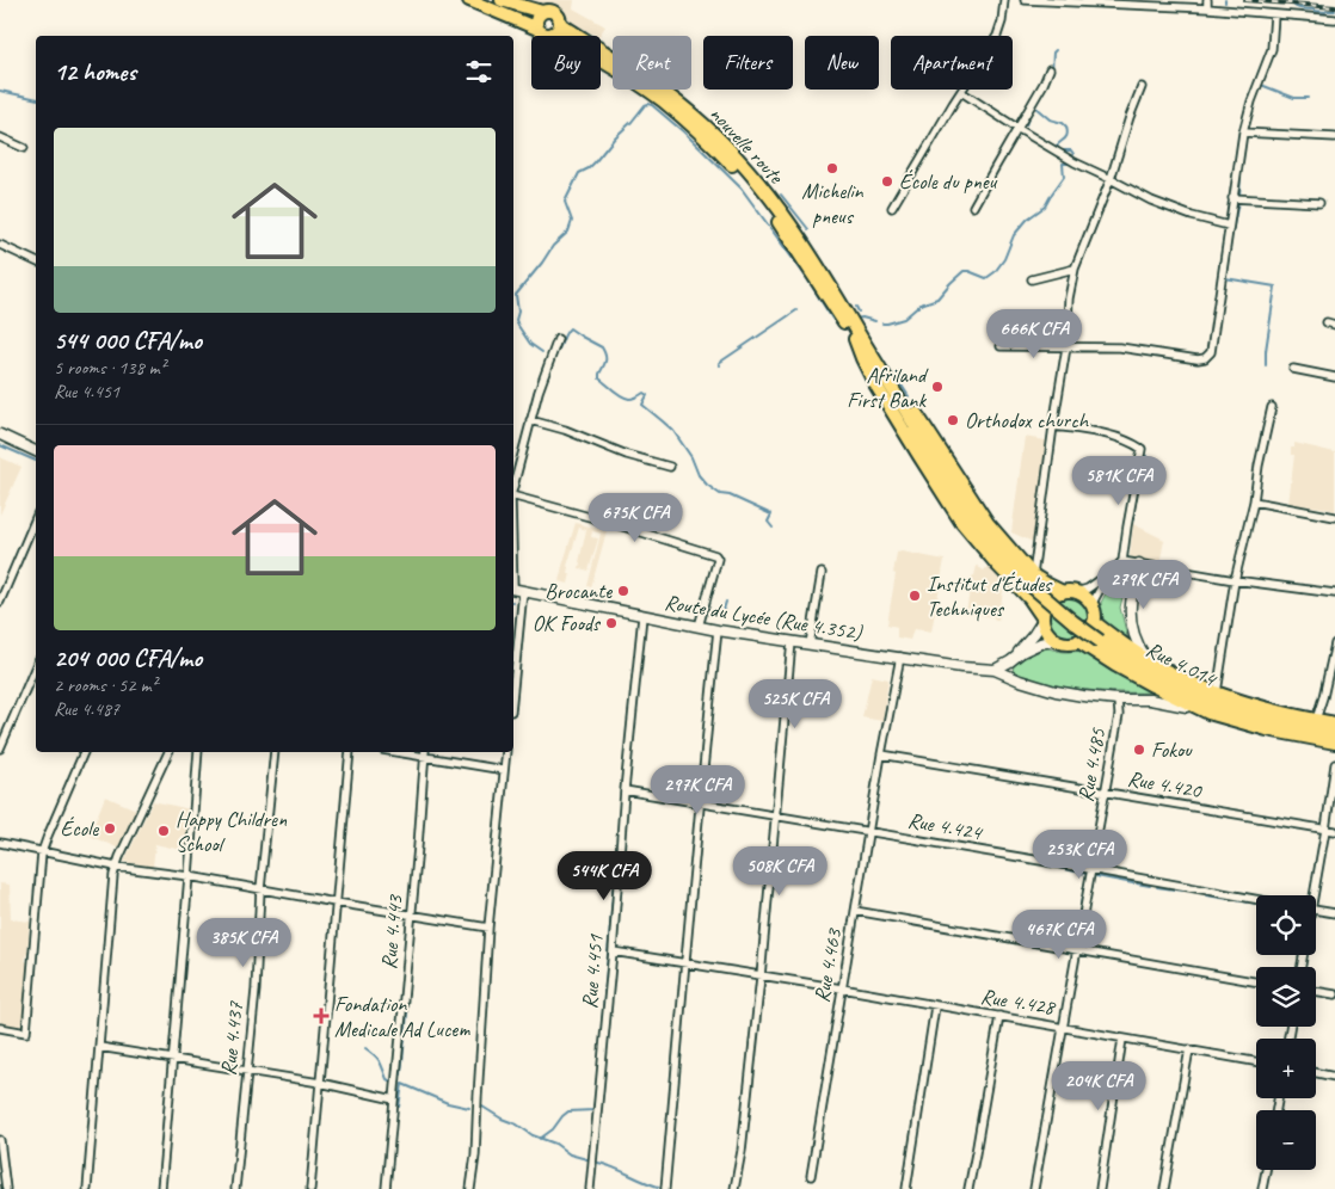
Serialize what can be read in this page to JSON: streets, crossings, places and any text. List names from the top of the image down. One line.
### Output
{"streets":{"highway":["nouvelle route","Rue 4.014"],"main road":["Route du Lycée (Rue 4.352)"],"street":["Rue 4.485","Rue 4.420","Rue 4.424","Rue 4.443","Rue 4.463","Rue 4.451","Rue 4.428","Rue 4.437"]},"crossings":[["nouvelle route","Rue 4.014"],["Route du Lycée (Rue 4.352)","Rue 4.463"],["Route du Lycée (Rue 4.352)","Rue 4.451"],["Rue 4.485","Rue 4.420"],["Rue 4.485","Rue 4.424"],["Rue 4.485","Rue 4.428"],["Rue 4.420","Rue 4.463"],["Rue 4.424","Rue 4.463"],["Rue 4.424","Rue 4.451"],["Rue 4.463","Rue 4.428"],["Rue 4.451","Rue 4.428"]],"places":{"other":["Michelin pneus","École du pneu","Afriland First Bank","Orthodox church","Brocante","Institut d'Études Techniques","OK Foods","Fokou","École","Happy Children School"],"health":["Fondation Medicale Ad Lucem"]},"page":{"chip":["Buy","Rent","Filters","New","Apartment"],"heading":"12 homes","list":[{"name":"544 000 CFA/mo","note":"5 rooms · 138 m² · Rue 4.451"},{"name":"204 000 CFA/mo","note":"2 rooms · 52 m² · Rue 4.487"}],"price":["666K CFA","581K CFA","675K CFA","279K CFA","525K CFA","297K CFA","253K CFA","508K CFA","544K CFA","467K CFA","385K CFA","204K CFA"],"map_buttons":["+","−"]}}
